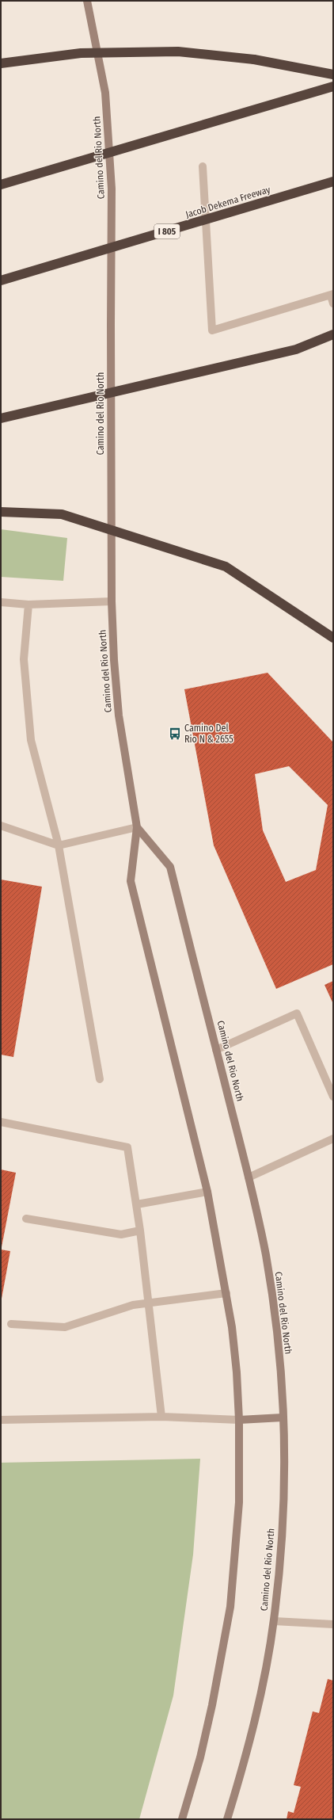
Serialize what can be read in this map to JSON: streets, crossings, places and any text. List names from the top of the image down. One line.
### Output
{"streets":{"highway":["Jacob Dekema Freeway","I 805"],"main road":["Camino del Rio North"]},"places":{"bus stop":["Camino Del Rio N & 2655"]}}
